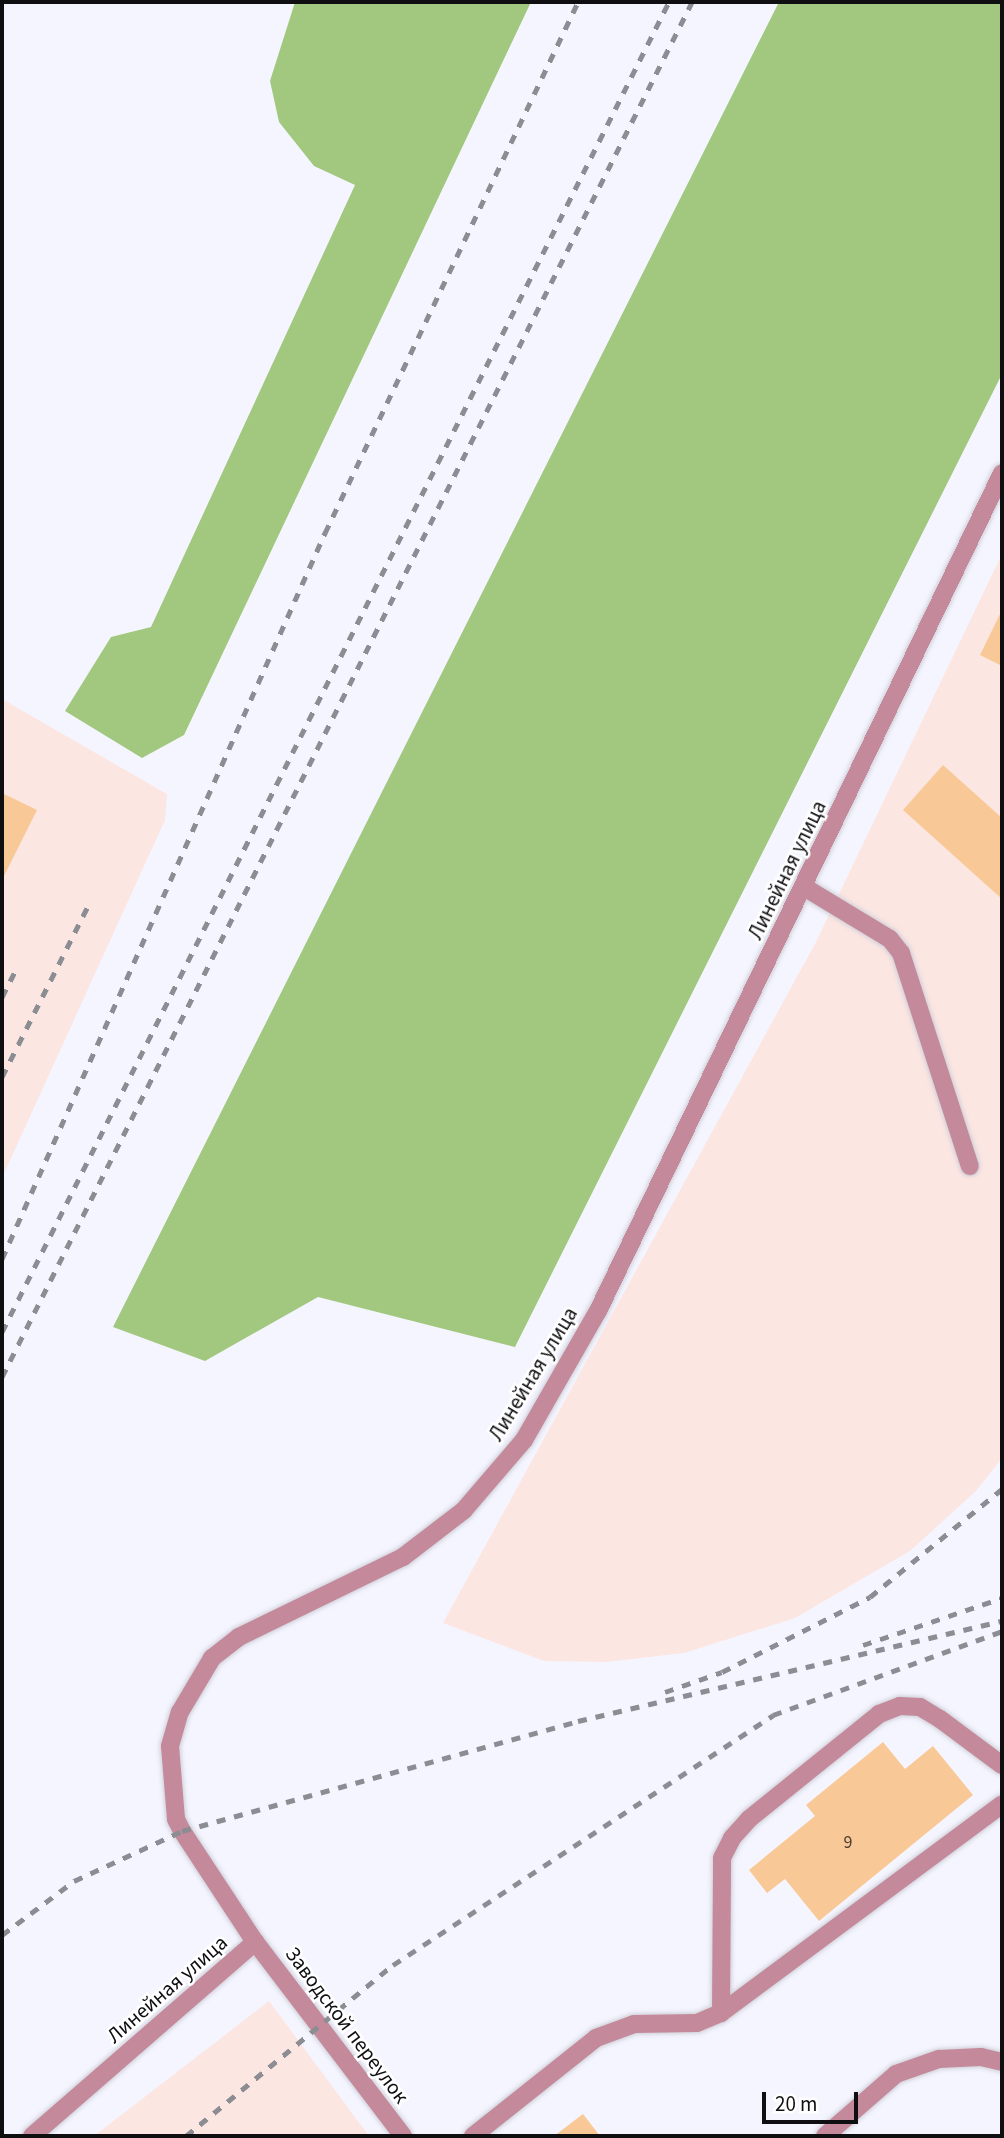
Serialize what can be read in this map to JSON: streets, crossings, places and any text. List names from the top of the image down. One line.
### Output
{"streets":{"street":["Линейная улица","Заводской переулок"]},"crossings":[["Линейная улица","Заводской переулок"]],"house_numbers":["9"],"scale_bar":"20 m"}
